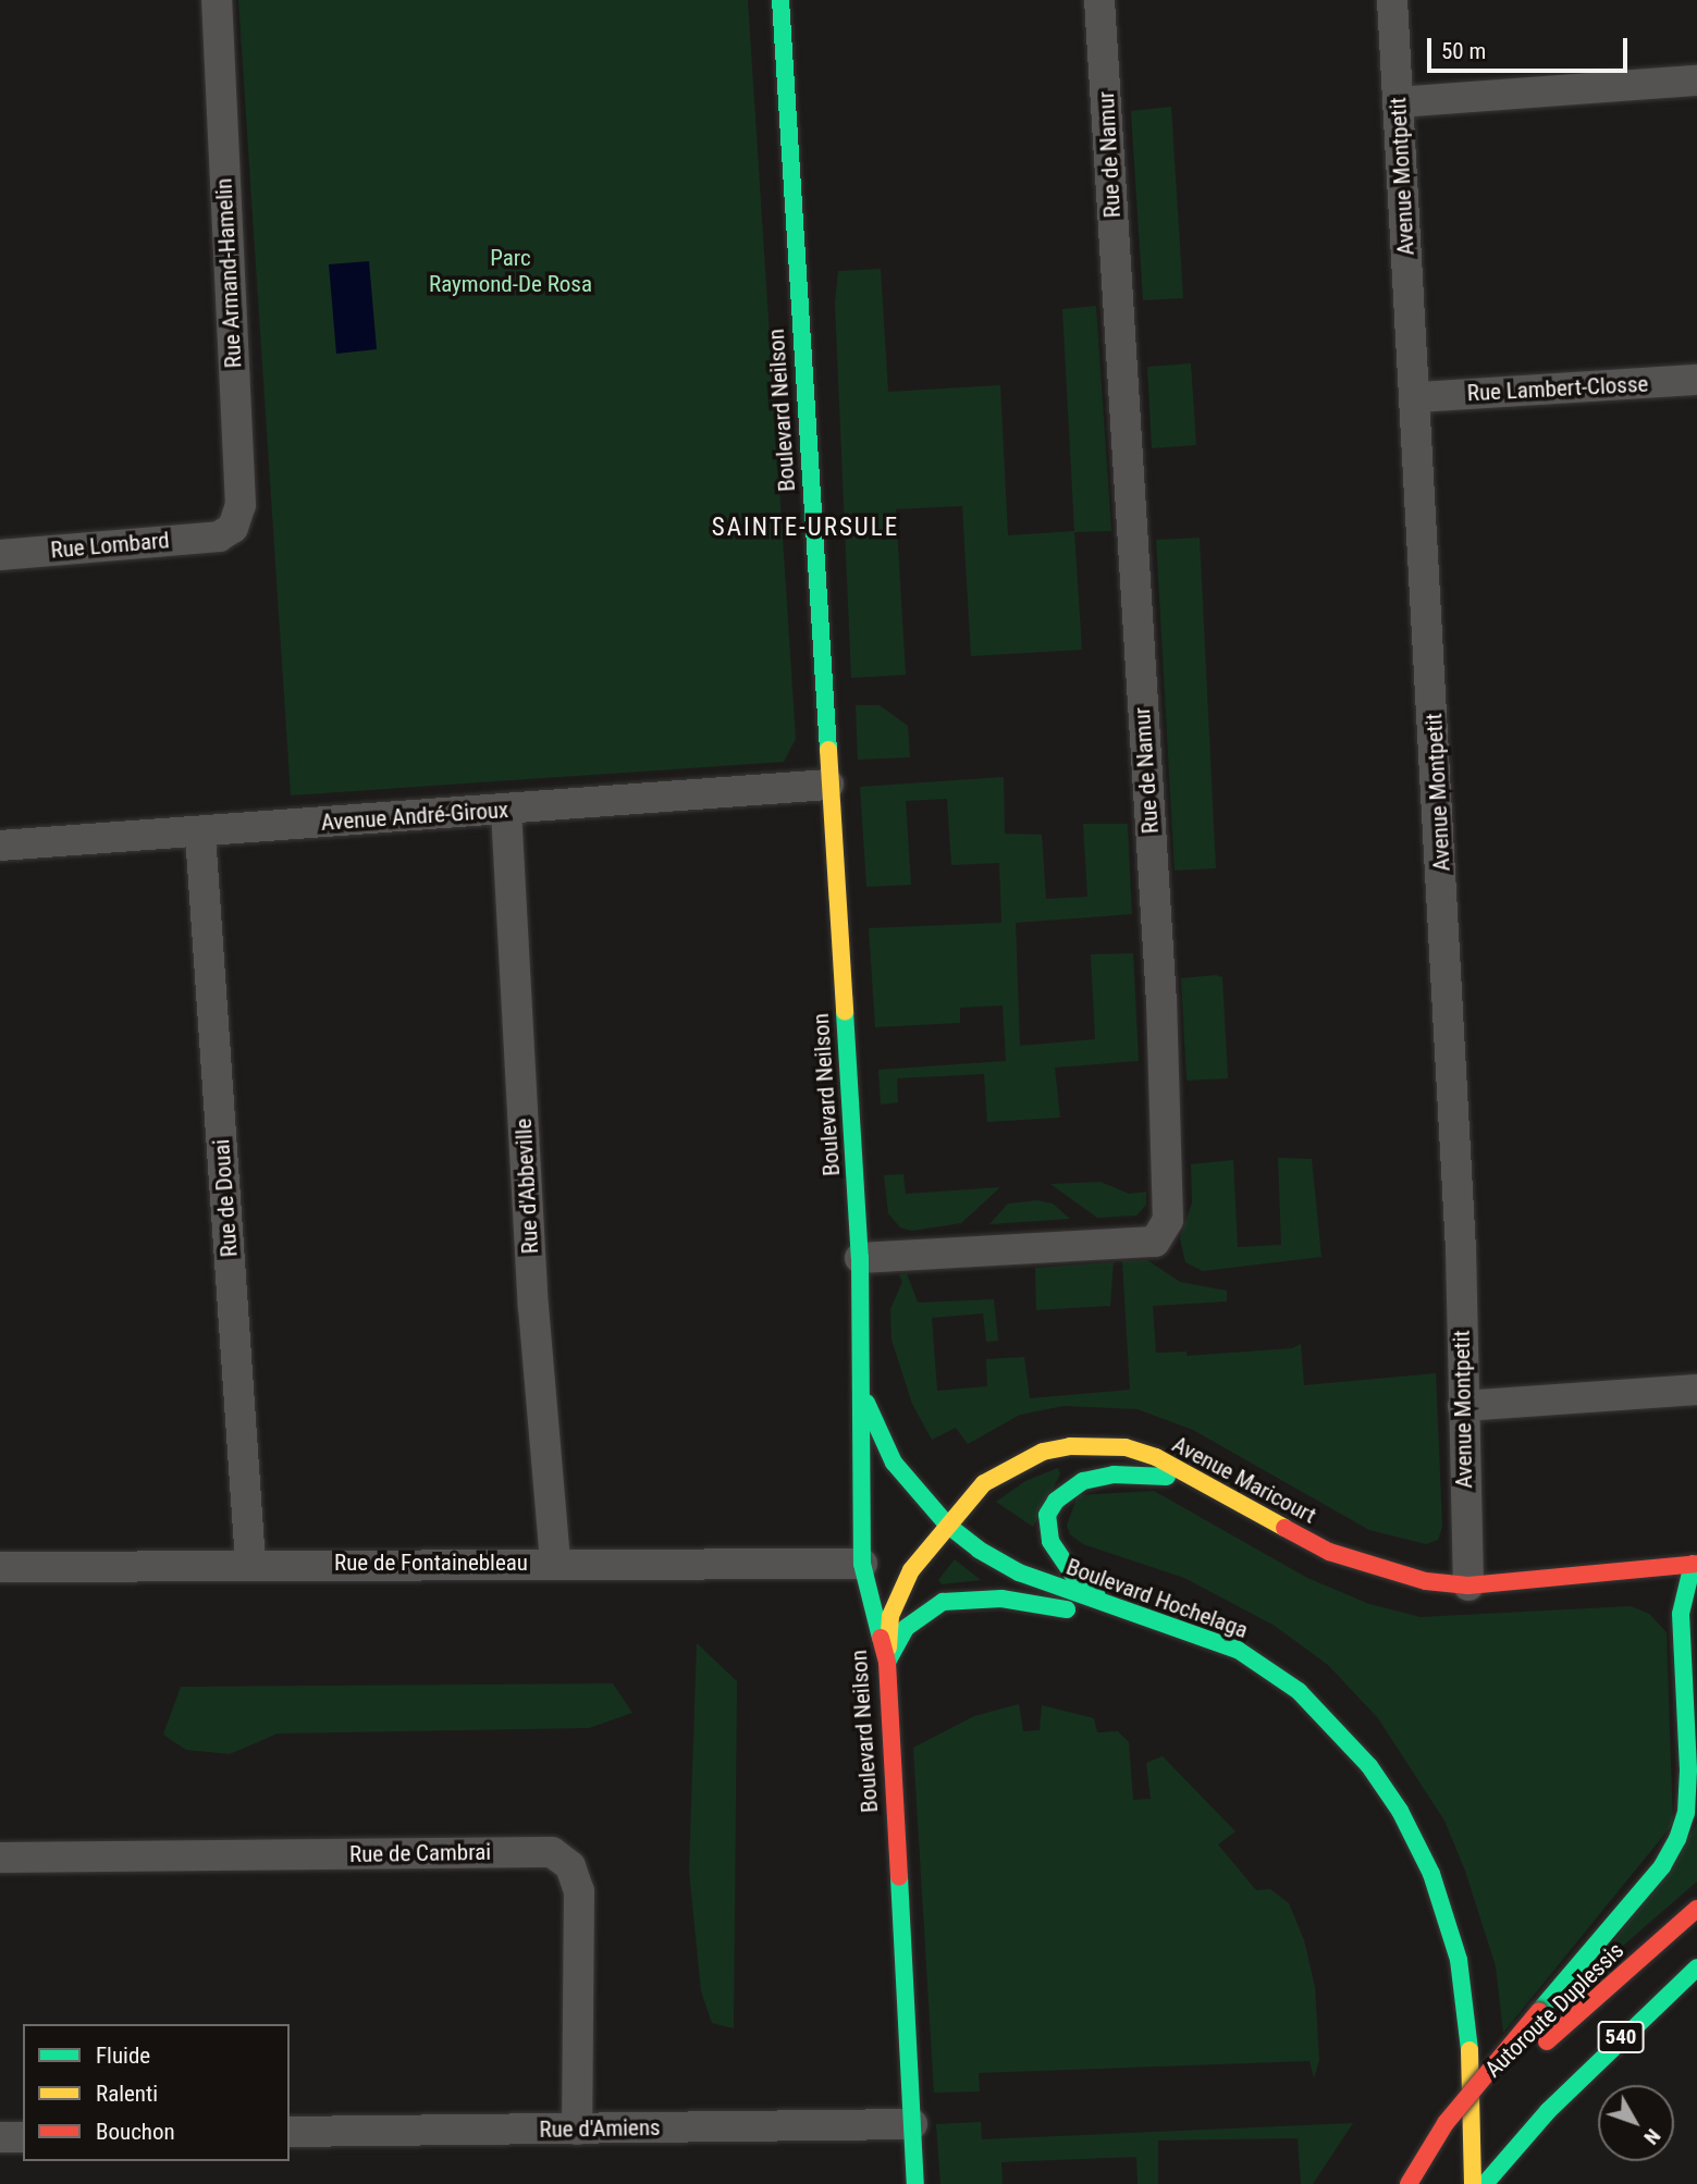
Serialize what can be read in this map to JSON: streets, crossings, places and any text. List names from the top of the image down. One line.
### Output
{"streets":{"main road":["Boulevard Neilson","Avenue Maricourt","Boulevard Hochelaga","Autoroute Duplessis","540"],"street":["Rue de Namur","Avenue Montpetit","Rue Armand-Hamelin","Rue Lambert-Closse","Rue Lombard","Avenue André-Giroux","Rue d'Abbeville","Rue de Douai","Rue de Fontainebleau","Rue de Cambrai","Rue d'Amiens"]},"crossings":[["Rue de Namur","Boulevard Neilson"],["Avenue Montpetit","Rue Lambert-Closse"],["Avenue Montpetit","Avenue Maricourt"],["Rue Armand-Hamelin","Rue Lombard"],["Boulevard Neilson","Avenue André-Giroux"],["Boulevard Neilson","Avenue Maricourt"],["Boulevard Neilson","Rue de Fontainebleau"],["Boulevard Neilson","Boulevard Hochelaga"],["Boulevard Neilson","Rue d'Amiens"],["Avenue André-Giroux","Rue d'Abbeville"],["Avenue André-Giroux","Rue de Douai"],["Rue d'Abbeville","Rue de Fontainebleau"],["Rue de Douai","Rue de Fontainebleau"],["Avenue Maricourt","Boulevard Hochelaga"],["Rue de Cambrai","Rue d'Amiens"]],"districts":["SAINTE-URSULE"],"parks":["Parc Raymond-De Rosa"],"legend":["Fluide","Ralenti","Bouchon"],"scale_bar":"50 m","north":"bottom right"}
